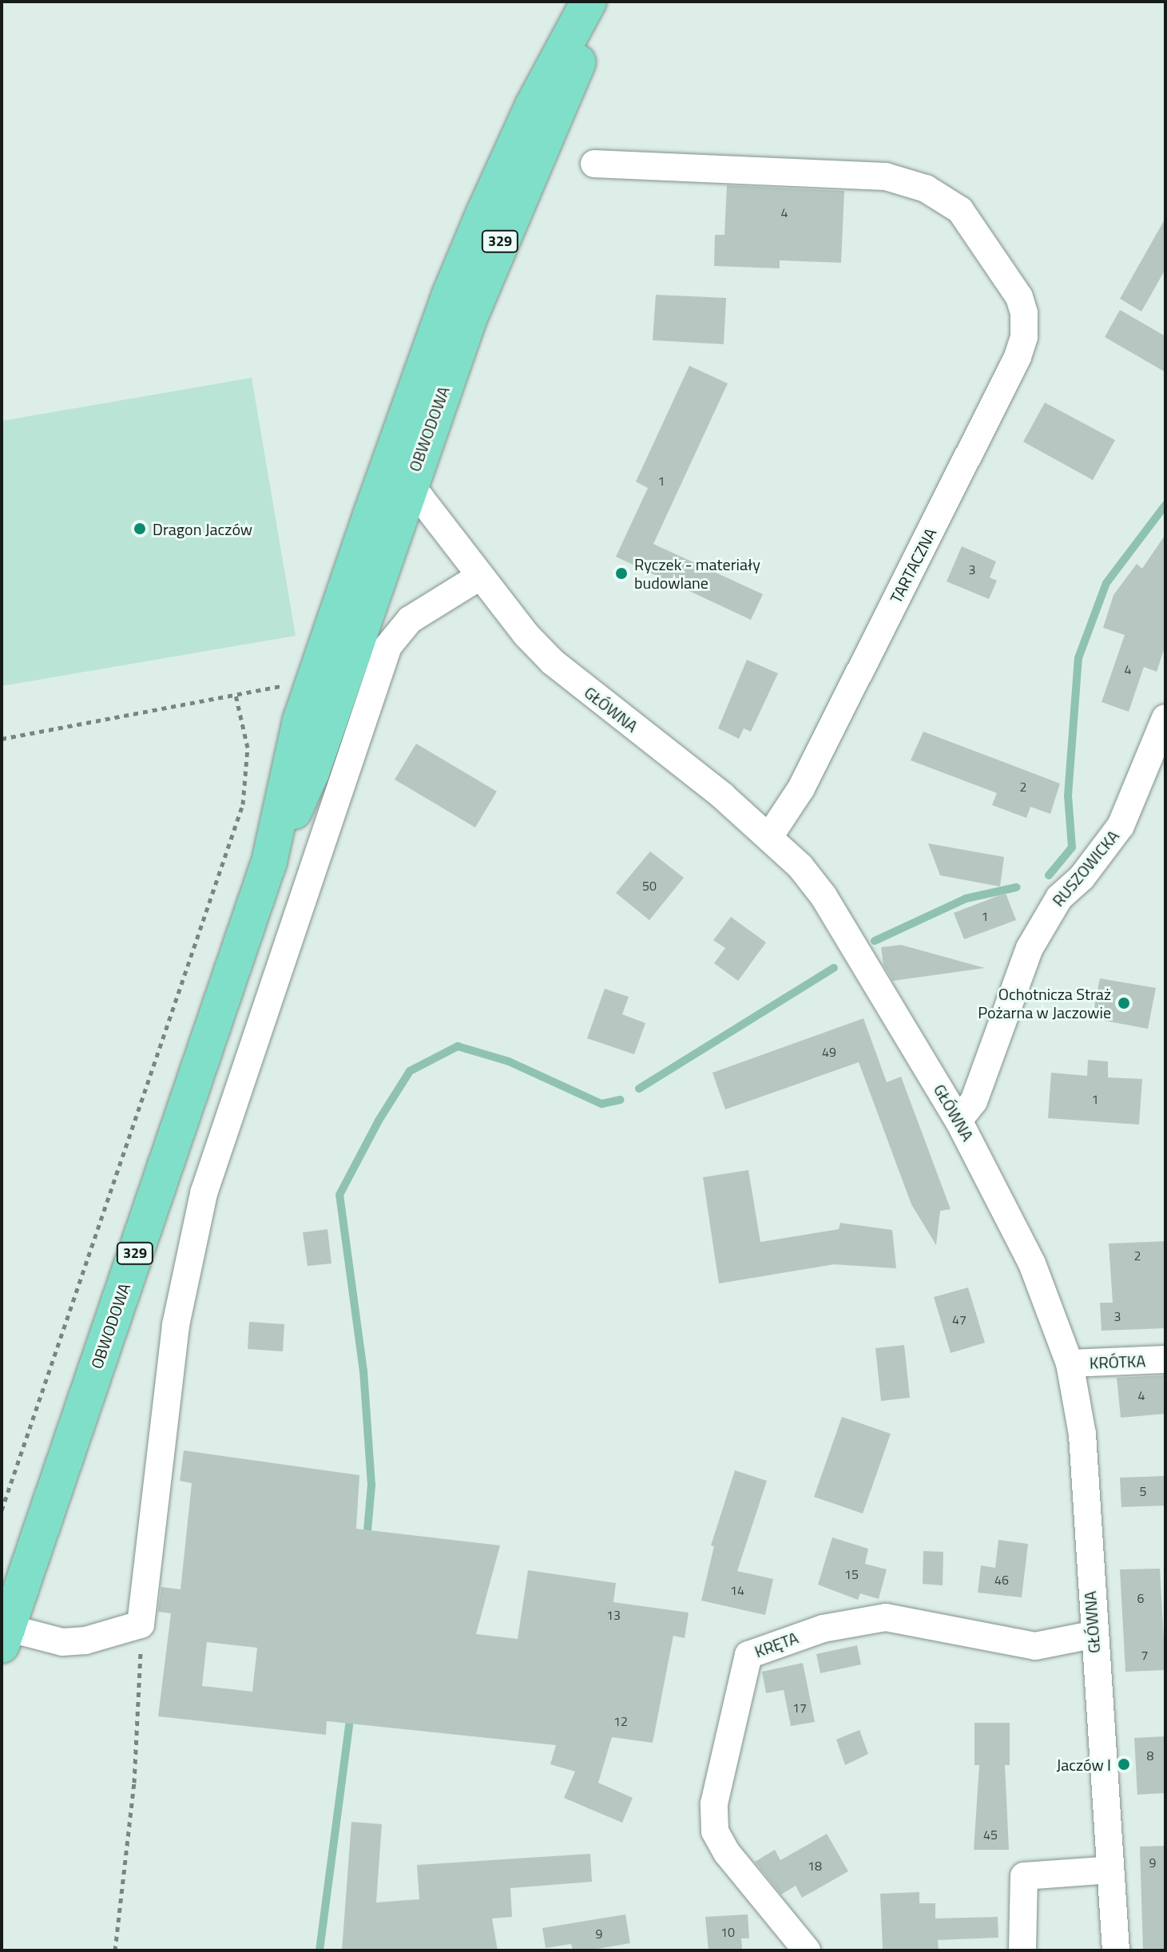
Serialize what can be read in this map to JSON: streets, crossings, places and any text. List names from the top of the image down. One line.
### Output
{"streets":{"main road":["329","OBWODOWA"],"street":["TARTACZNA","GŁÓWNA","RUSZOWICKA","KRÓTKA","KRĘTA"]},"crossings":[["OBWODOWA","GŁÓWNA"],["TARTACZNA","GŁÓWNA"],["GŁÓWNA","RUSZOWICKA"],["GŁÓWNA","KRÓTKA"],["GŁÓWNA","KRĘTA"]],"places":["Dragon Jaczów","Ryczek - materiały budowlane","Ochotnicza Straż Pożarna w Jaczowie","Jaczów I"],"house_numbers":["4","1","3","4","2","50","1","49","1","2","3","47","4","5","15","46","14","6","13","7","17","12","8","45","9","18","10","9"]}
